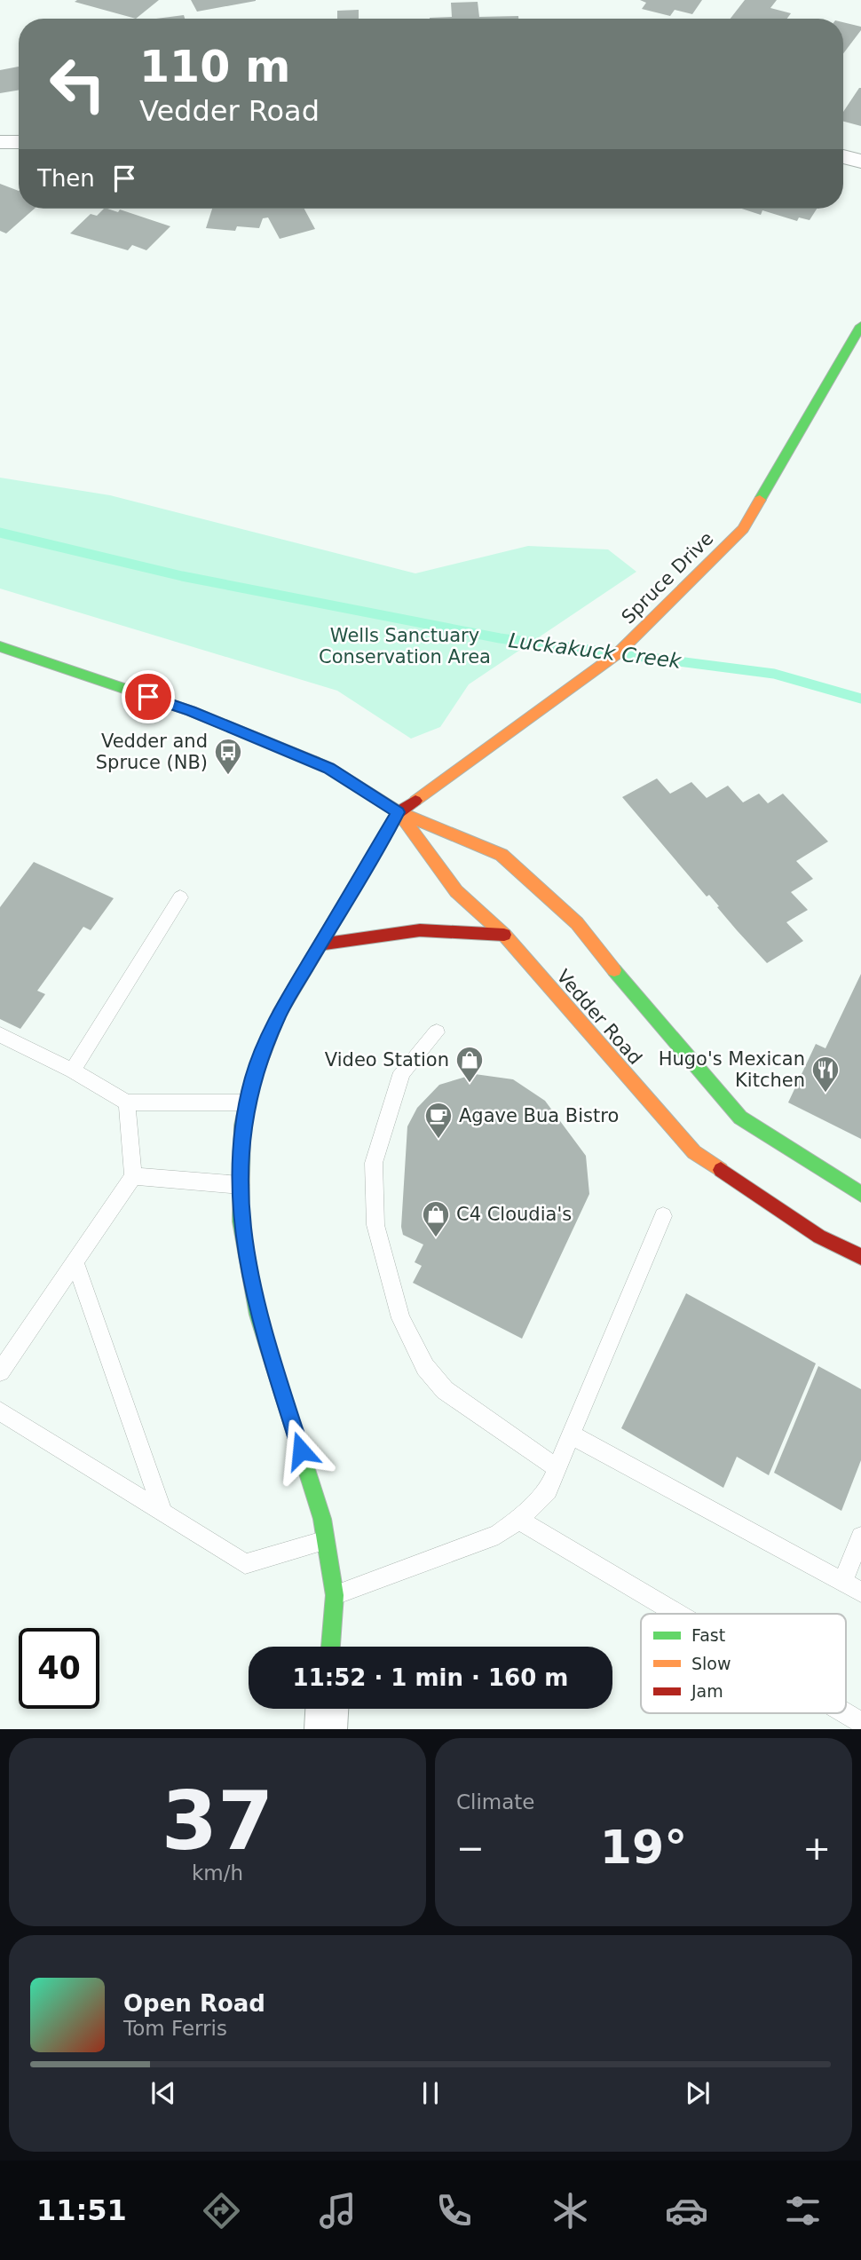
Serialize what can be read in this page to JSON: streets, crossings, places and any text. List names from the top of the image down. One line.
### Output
{"streets":{"main road":["Spruce Drive","Vedder Road"]},"crossings":[["Spruce Drive","Vedder Road"]],"water":["Luckakuck Creek"],"parks":["Wells Sanctuary Conservation Area"],"places":{"bus stop":["Vedder and Spruce (NB)"],"shop":["Video Station","C4 Cloudia's"],"restaurant":["Hugo's Mexican Kitchen"],"cafe":["Agave Bua Bistro"]},"legend":["Fast","Slow","Jam"],"page":{"turn":["110 m","Vedder Road"],"then":"Then","limit":"40","trip":"11:52 · 1 min · 160 m","tile":[["37","km/h"],"Climate"],"heat":["−","19°","+"],"song":["Open Road","Tom Ferris"],"tabs":"11:51"}}
